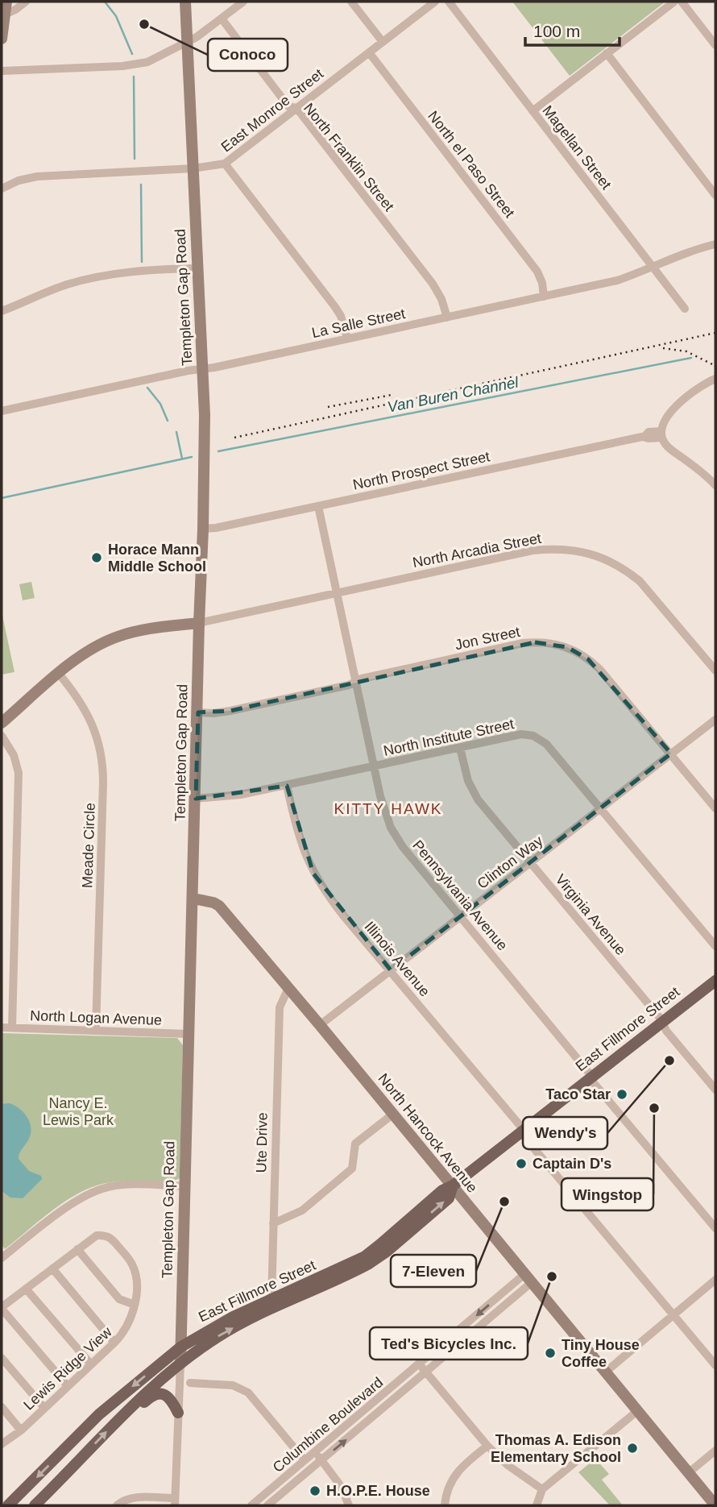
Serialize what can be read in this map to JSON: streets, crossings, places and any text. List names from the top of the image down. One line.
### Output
{"streets":{"main road":["East Fillmore Street"],"street":["East Monroe Street","Magellan Street","North Franklin Street","North el Paso Street","Templeton Gap Road","La Salle Street","North Prospect Street","North Arcadia Street","Jon Street","North Institute Street","Meade Circle","Clinton Way","Pennsylvania Avenue","Virginia Avenue","Illinois Avenue","North Logan Avenue","North Hancock Avenue","Ute Drive","Lewis Ridge View","Columbine Boulevard"]},"crossings":[["East Monroe Street","North Franklin Street"],["East Monroe Street","North el Paso Street"],["East Monroe Street","Templeton Gap Road"],["Magellan Street","La Salle Street"],["North Franklin Street","La Salle Street"],["North el Paso Street","La Salle Street"],["Templeton Gap Road","La Salle Street"],["Templeton Gap Road","North Prospect Street"],["Templeton Gap Road","North Arcadia Street"],["Templeton Gap Road","Jon Street"],["Templeton Gap Road","North Institute Street"],["Templeton Gap Road","North Logan Avenue"],["Templeton Gap Road","East Fillmore Street"],["Templeton Gap Road","North Hancock Avenue"],["North Prospect Street","Pennsylvania Avenue"],["North Arcadia Street","Pennsylvania Avenue"],["Jon Street","Clinton Way"],["Jon Street","Pennsylvania Avenue"],["North Institute Street","Clinton Way"],["North Institute Street","Pennsylvania Avenue"],["North Institute Street","Virginia Avenue"],["North Institute Street","Illinois Avenue"],["Meade Circle","North Logan Avenue"],["Clinton Way","Pennsylvania Avenue"],["Clinton Way","Virginia Avenue"],["Clinton Way","Illinois Avenue"],["Clinton Way","North Hancock Avenue"],["Pennsylvania Avenue","East Fillmore Street"],["Virginia Avenue","East Fillmore Street"],["Illinois Avenue","East Fillmore Street"],["East Fillmore Street","North Hancock Avenue"],["East Fillmore Street","Ute Drive"],["North Hancock Avenue","Ute Drive"],["North Hancock Avenue","Columbine Boulevard"]],"districts":["KITTY HAWK"],"water":["Van Buren Channel"],"parks":["Nancy E. Lewis Park"],"places":["Conoco","Horace Mann Middle School","Wendy's","Taco Star","Wingstop","Captain D's","7-Eleven","Ted's Bicycles Inc.","Tiny House Coffee","Thomas A. Edison Elementary School","H.O.P.E. House"],"scale_bar":"100 m"}
